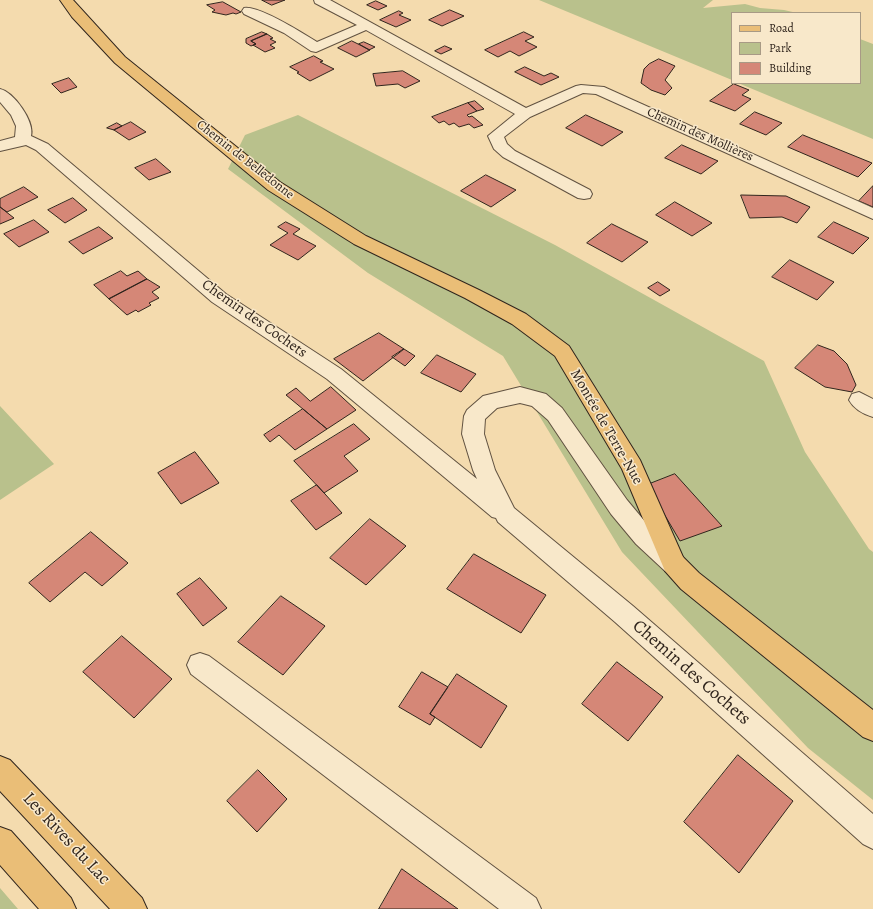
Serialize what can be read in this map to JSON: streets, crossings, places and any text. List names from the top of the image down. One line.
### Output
{"streets":{"main road":["Chemin de Belledonne","Montée de Terre-Nue","Les Rives du Lac"],"street":["Chemin des Mollières","Chemin des Cochets"]},"crossings":[["Chemin de Belledonne","Montée de Terre-Nue"],["Chemin des Cochets","Montée de Terre-Nue"]],"legend":["Road","Park","Building"]}
